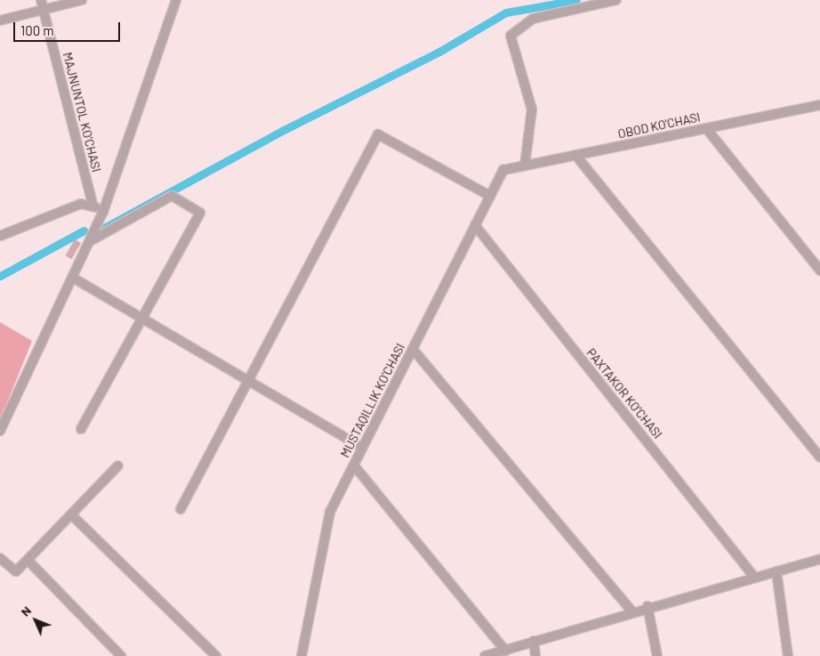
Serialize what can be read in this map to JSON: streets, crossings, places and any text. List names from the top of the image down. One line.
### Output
{"streets":{"street":["MAJNUNTOL KO'CHASI","OBOD KO'CHASI","PAXTAKOR KO'CHASI","MUSTAQILLIK KO'CHASI"]},"crossings":[["OBOD KO'CHASI","MUSTAQILLIK KO'CHASI"],["PAXTAKOR KO'CHASI","MUSTAQILLIK KO'CHASI"]],"scale_bar":"100 m","north":"top left"}
